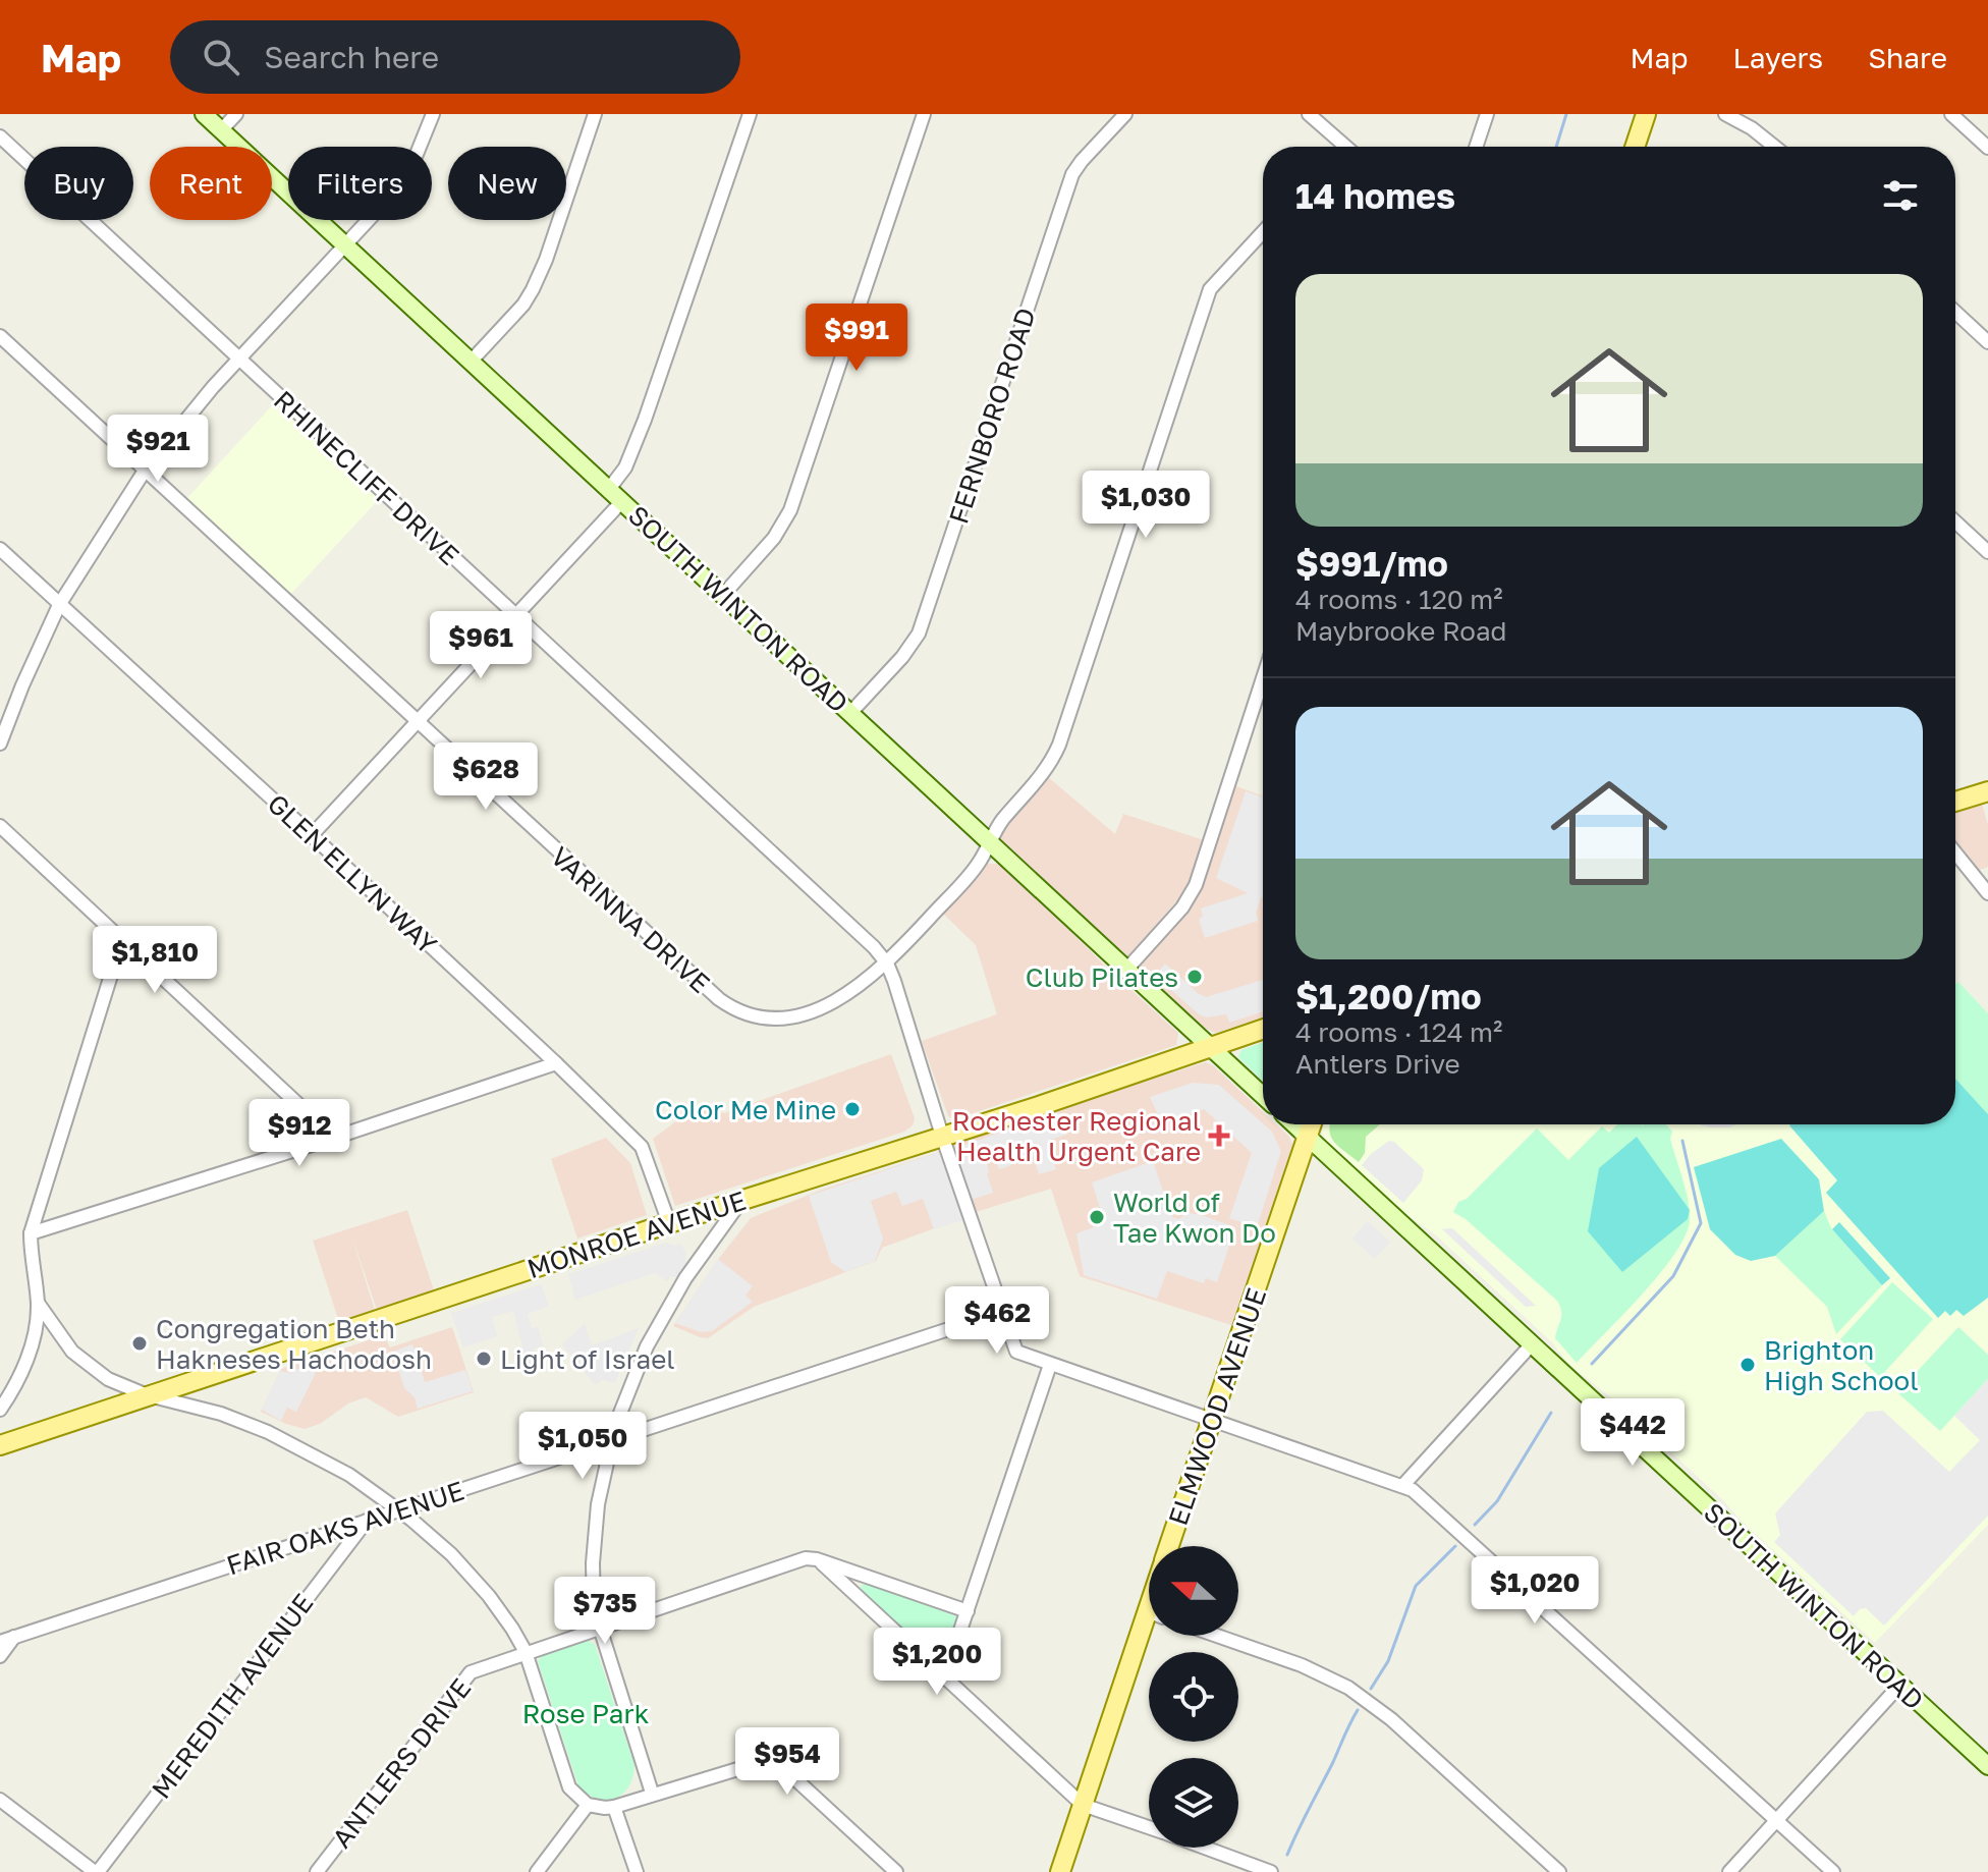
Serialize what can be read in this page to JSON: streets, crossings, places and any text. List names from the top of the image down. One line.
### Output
{"streets":{"main road":["SOUTH WINTON ROAD","MONROE AVENUE","ELMWOOD AVENUE"],"street":["FERNBORO ROAD","RHINECLIFF DRIVE","GLEN ELLYN WAY","VARINNA DRIVE","FAIR OAKS AVENUE","MEREDITH AVENUE","ANTLERS DRIVE"]},"crossings":[["FERNBORO ROAD","SOUTH WINTON ROAD"],["RHINECLIFF DRIVE","VARINNA DRIVE"],["RHINECLIFF DRIVE","MONROE AVENUE"],["RHINECLIFF DRIVE","ELMWOOD AVENUE"],["RHINECLIFF DRIVE","FAIR OAKS AVENUE"],["SOUTH WINTON ROAD","VARINNA DRIVE"],["SOUTH WINTON ROAD","MONROE AVENUE"],["SOUTH WINTON ROAD","ELMWOOD AVENUE"],["GLEN ELLYN WAY","MONROE AVENUE"],["FAIR OAKS AVENUE","MEREDITH AVENUE"]],"parks":["Rose Park"],"places":{"other":["Club Pilates","Color Me Mine","World of Tae Kwon Do","Congregation Beth Hakneses Hachodosh","Light of Israel","Brighton High School"],"health":["Rochester Regional Health Urgent Care"]},"north":"left","page":{"header":"Map","search":"Search here","nav":["Map","Layers","Share"],"chip":["Buy","Rent","Filters","New"],"heading":"14 homes","list":[{"name":"$991/mo","note":"4 rooms · 120 m² · Maybrooke Road"},{"name":"$1,200/mo","note":"4 rooms · 124 m² · Antlers Drive"}],"price":["$991","$921","$1,030","$961","$628","$1,810","$912","$462","$442","$1,050","$1,020","$735","$1,200","$954"]}}
